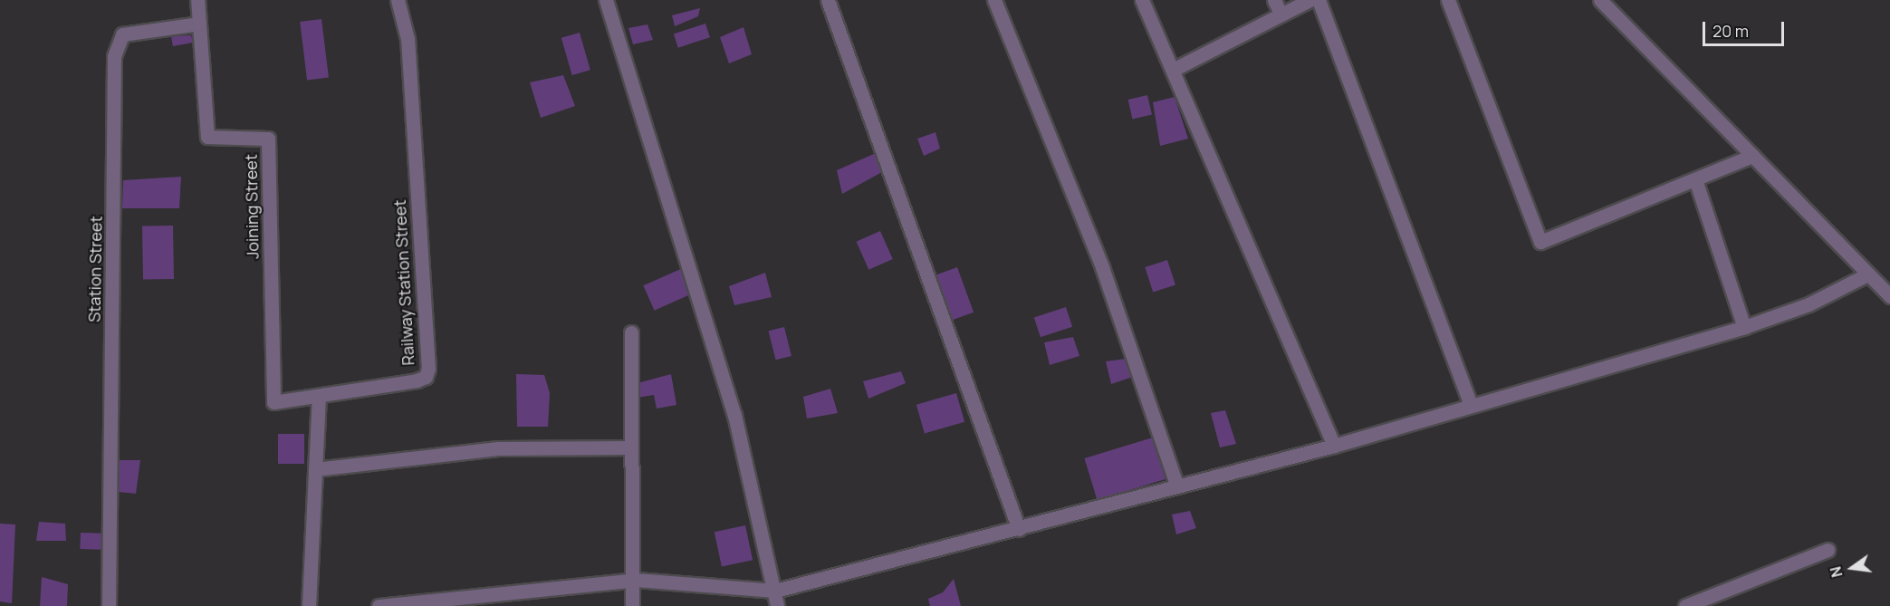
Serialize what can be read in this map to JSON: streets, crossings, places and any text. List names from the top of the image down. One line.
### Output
{"streets":{"street":["Joining Street","Station Street","Railway Station Street"]},"crossings":[["Joining Street","Station Street"],["Joining Street","Railway Station Street"]],"scale_bar":"20 m","north":"left"}
